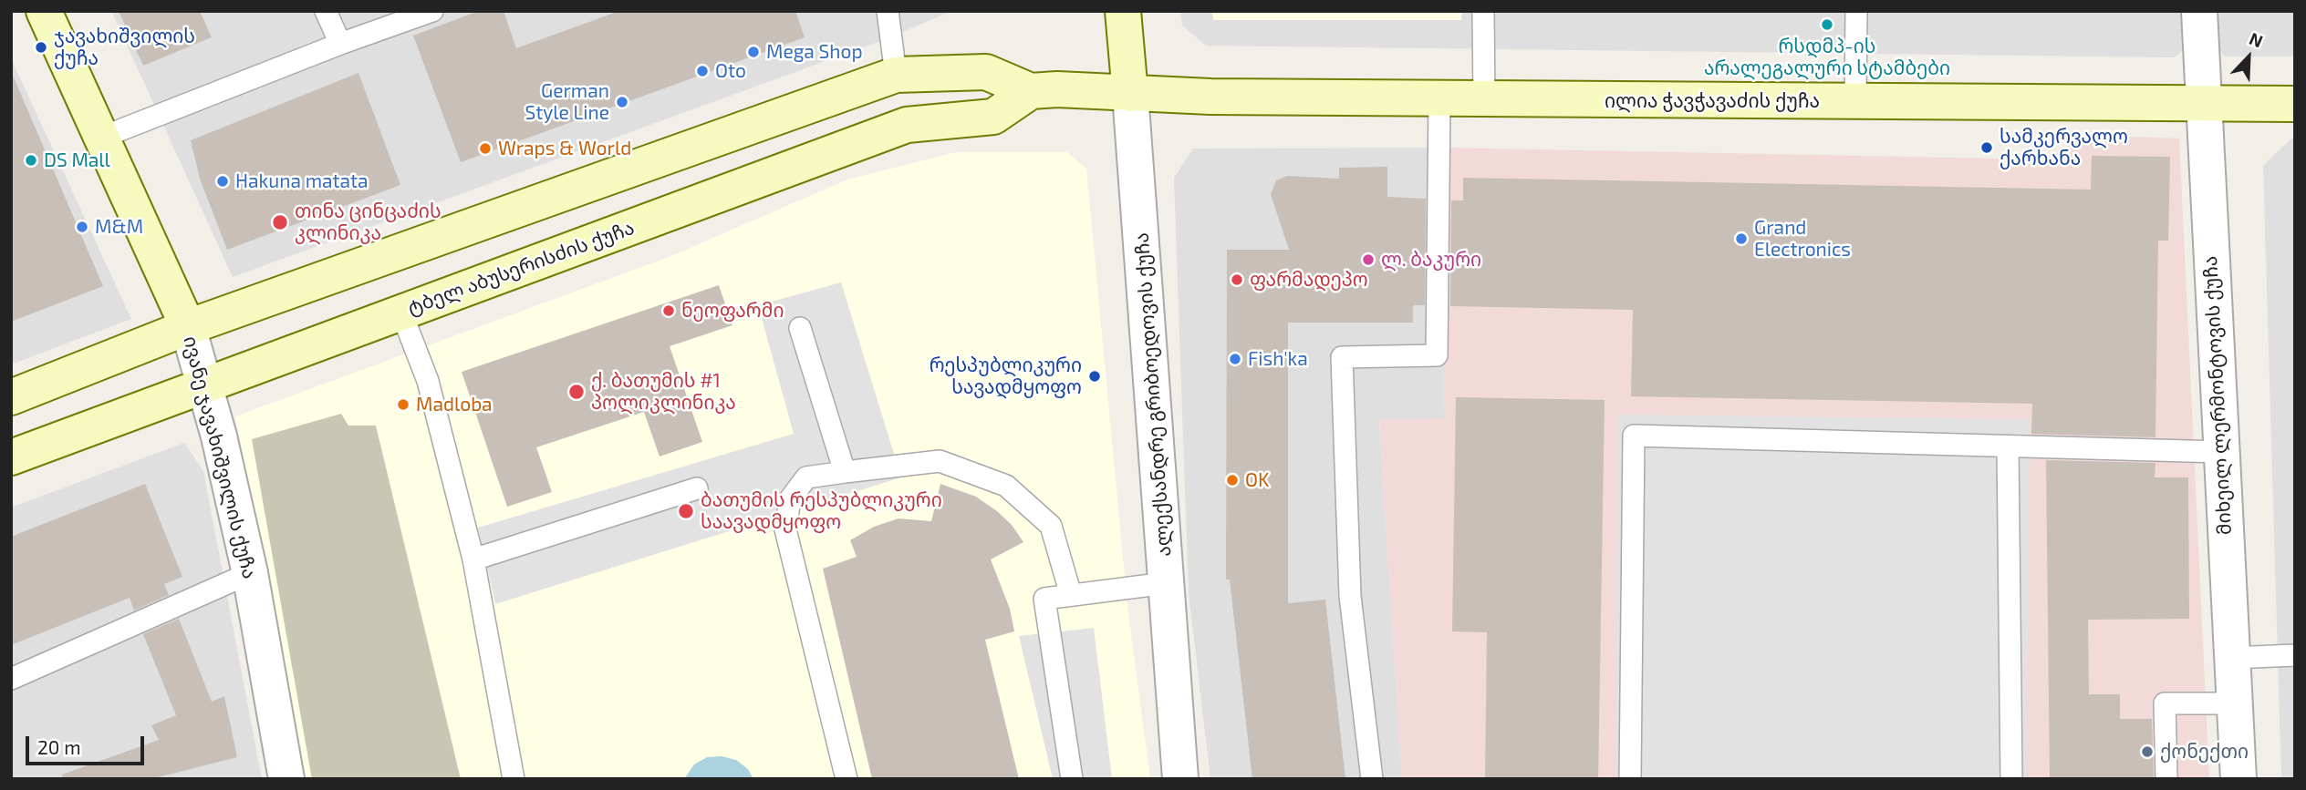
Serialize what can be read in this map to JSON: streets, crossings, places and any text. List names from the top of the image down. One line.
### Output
{"streets":{"main road":["ილია ჭავჭავაძის ქუჩა","ტბელ აბუსერისძის ქუჩა","ალექსანდრე გრიბოედოვის ქუჩა","ივანე ჯავახიშვილის ქუჩა"],"street":["მიხეილ ლერმონტოვის ქუჩა"]},"crossings":[["ილია ჭავჭავაძის ქუჩა","ალექსანდრე გრიბოედოვის ქუჩა"],["ილია ჭავჭავაძის ქუჩა","მიხეილ ლერმონტოვის ქუჩა"],["ტბელ აბუსერისძის ქუჩა","ივანე ჯავახიშვილის ქუჩა"]],"places":["რსდმპ-ის არალეგალური სტამბები","ჯავახიშვილის ქუჩა","Mega Shop","Oto","German Style Line","სამკერვალო ქარხანა","Wraps & World","DS Mall","Hakuna matata","თინა ცინცაძის კლინიკა","M&M","Grand Electronics","ლ. ბაკური","ფარმადეპო","ნეოფარმი","Fish'ka","რესპუბლიკური სავადმყოფო","ქ. ბათუმის #1 პოლიკლინიკა","Madloba","OK","ბათუმის რესპუბლიკური საავადმყოფო","ქონექთი"],"scale_bar":"20 m","north":"top right"}
